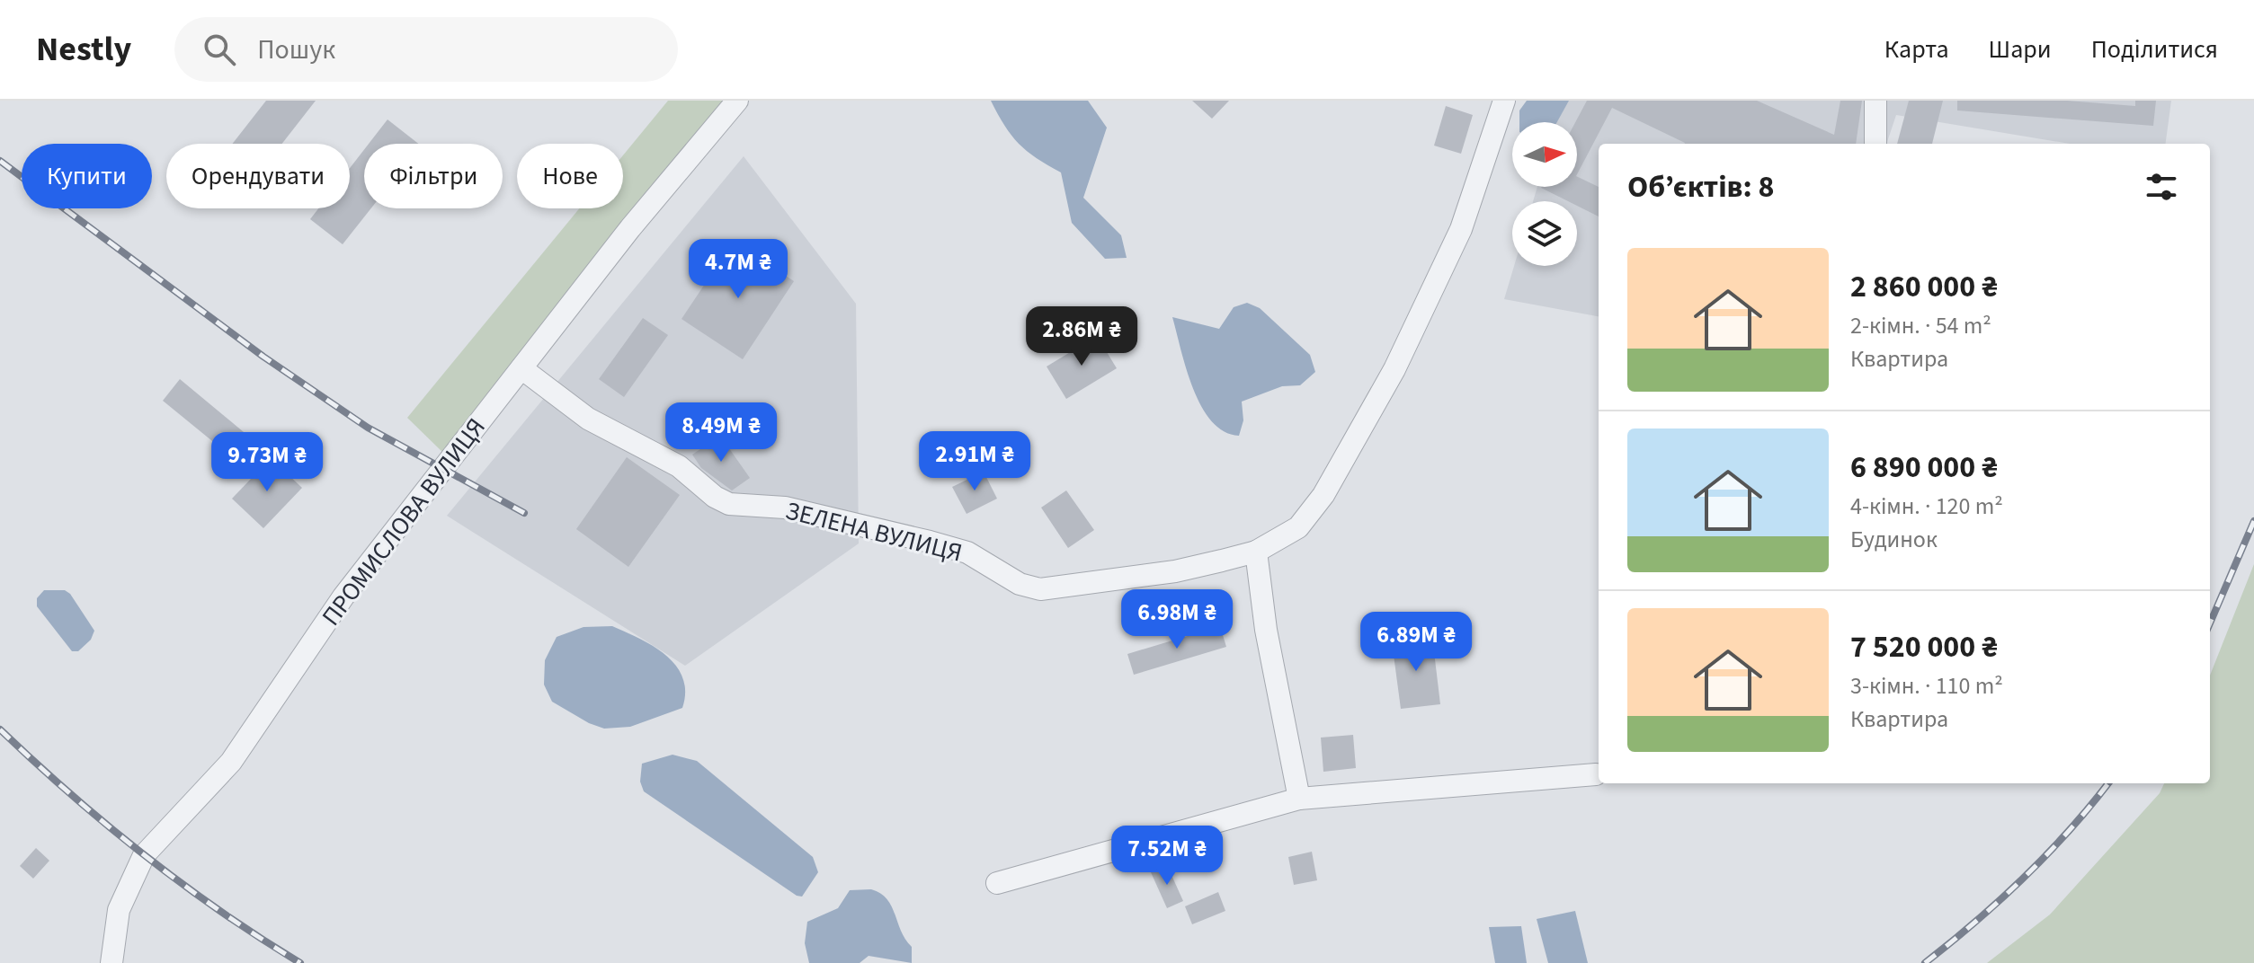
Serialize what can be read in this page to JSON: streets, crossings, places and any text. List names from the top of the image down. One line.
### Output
{"streets":{"street":["ПРОМИСЛОВА ВУЛИЦЯ","ЗЕЛЕНА ВУЛИЦЯ"]},"crossings":[["ПРОМИСЛОВА ВУЛИЦЯ","ЗЕЛЕНА ВУЛИЦЯ"]],"north":"right","page":{"header":"Nestly","search":"Пошук","nav":["Карта","Шари","Поділитися"],"chip":["Купити","Орендувати","Фільтри","Нове"],"heading":"Об’єктів: 8","list":[{"name":"2 860 000 ₴","note":"2-кімн. · 54 m² · Квартира"},{"name":"6 890 000 ₴","note":"4-кімн. · 120 m² · Будинок"},{"name":"7 520 000 ₴","note":"3-кімн. · 110 m² · Квартира"}],"price":["4.7M ₴","2.86M ₴","8.49M ₴","2.91M ₴","9.73M ₴","6.98M ₴","6.89M ₴","7.52M ₴"]}}
